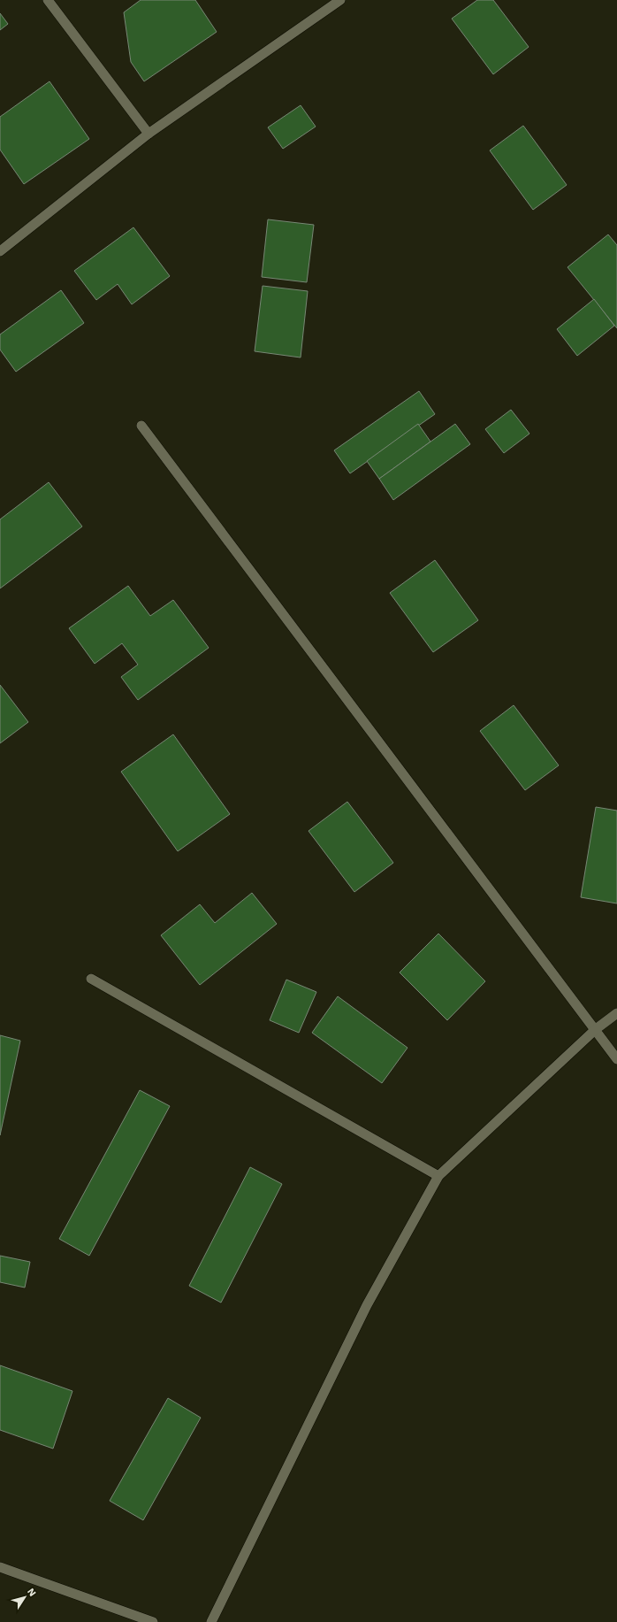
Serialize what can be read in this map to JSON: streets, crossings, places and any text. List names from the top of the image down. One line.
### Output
{"north":"top right"}
